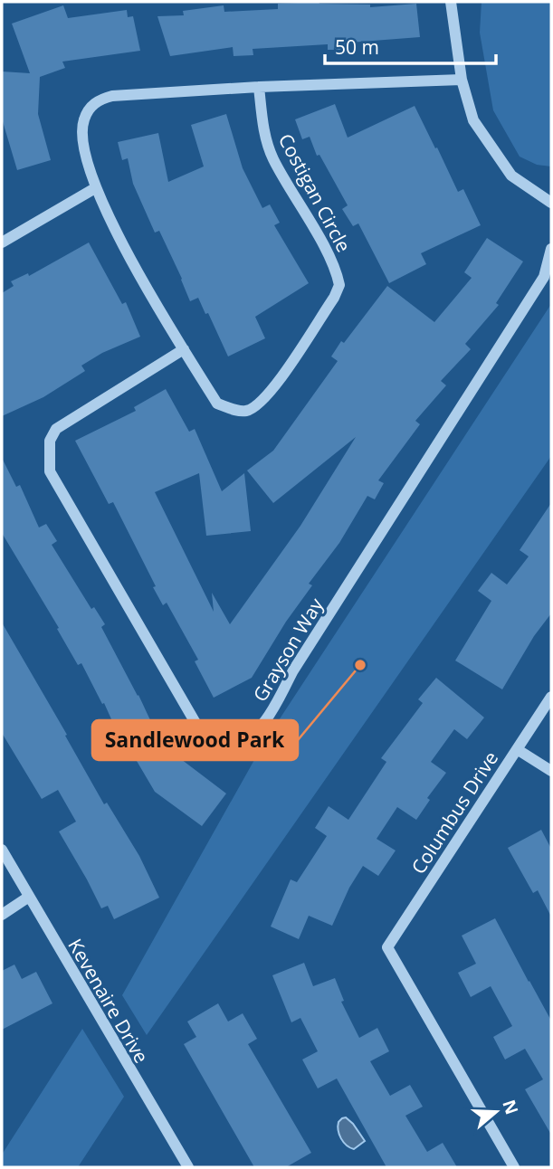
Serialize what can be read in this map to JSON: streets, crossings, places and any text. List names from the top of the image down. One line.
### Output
{"streets":{"street":["Costigan Circle","Grayson Way","Columbus Drive","Kevenaire Drive"]},"crossings":[["Costigan Circle","Grayson Way"]],"places":["Sandlewood Park"],"scale_bar":"50 m","north":"right"}
